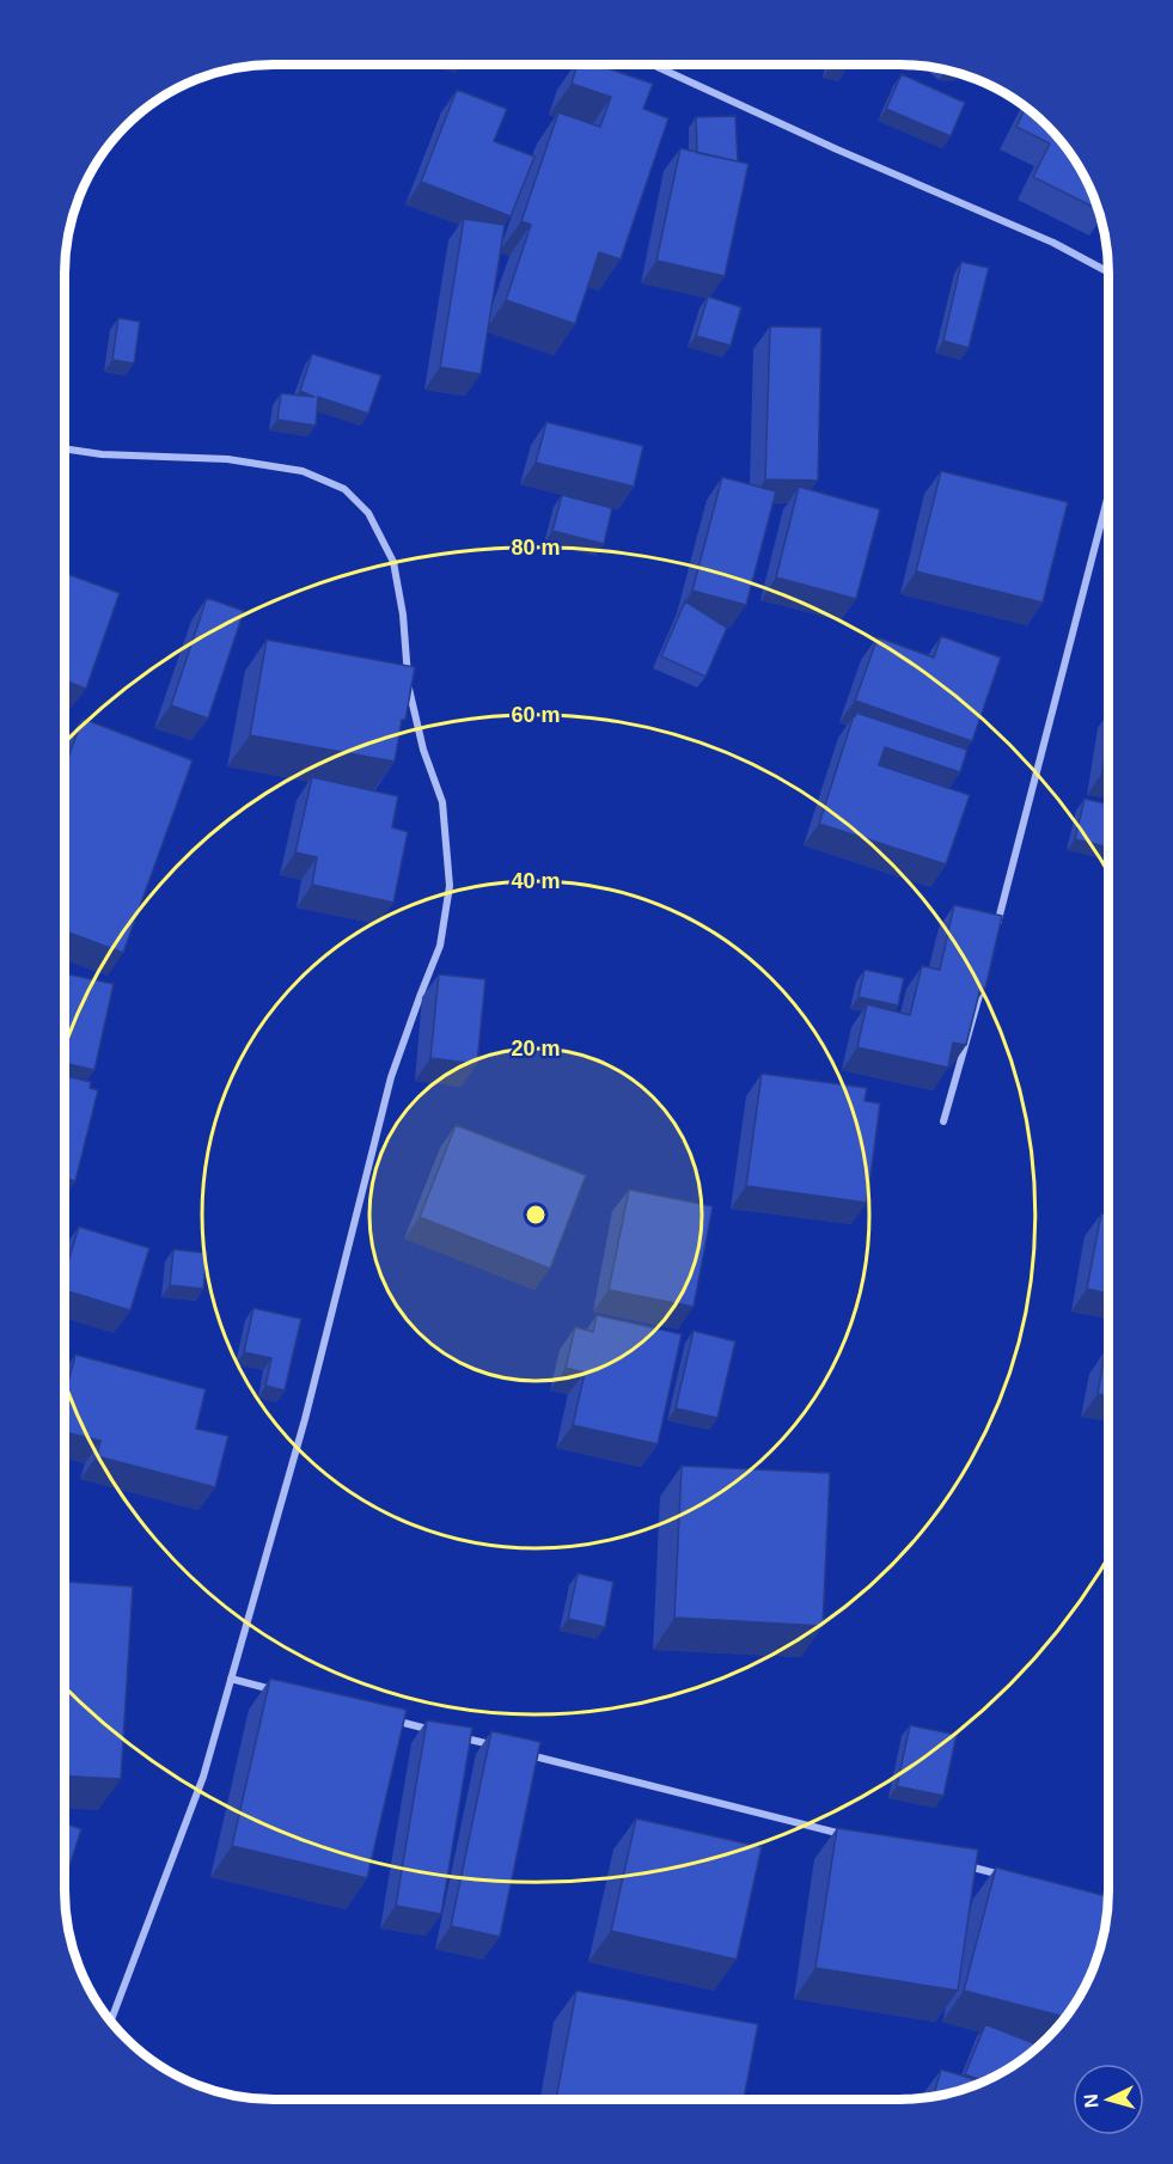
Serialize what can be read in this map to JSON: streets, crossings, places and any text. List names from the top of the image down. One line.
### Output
{"north":"left","rings":["80 m","60 m","40 m","20 m"]}
